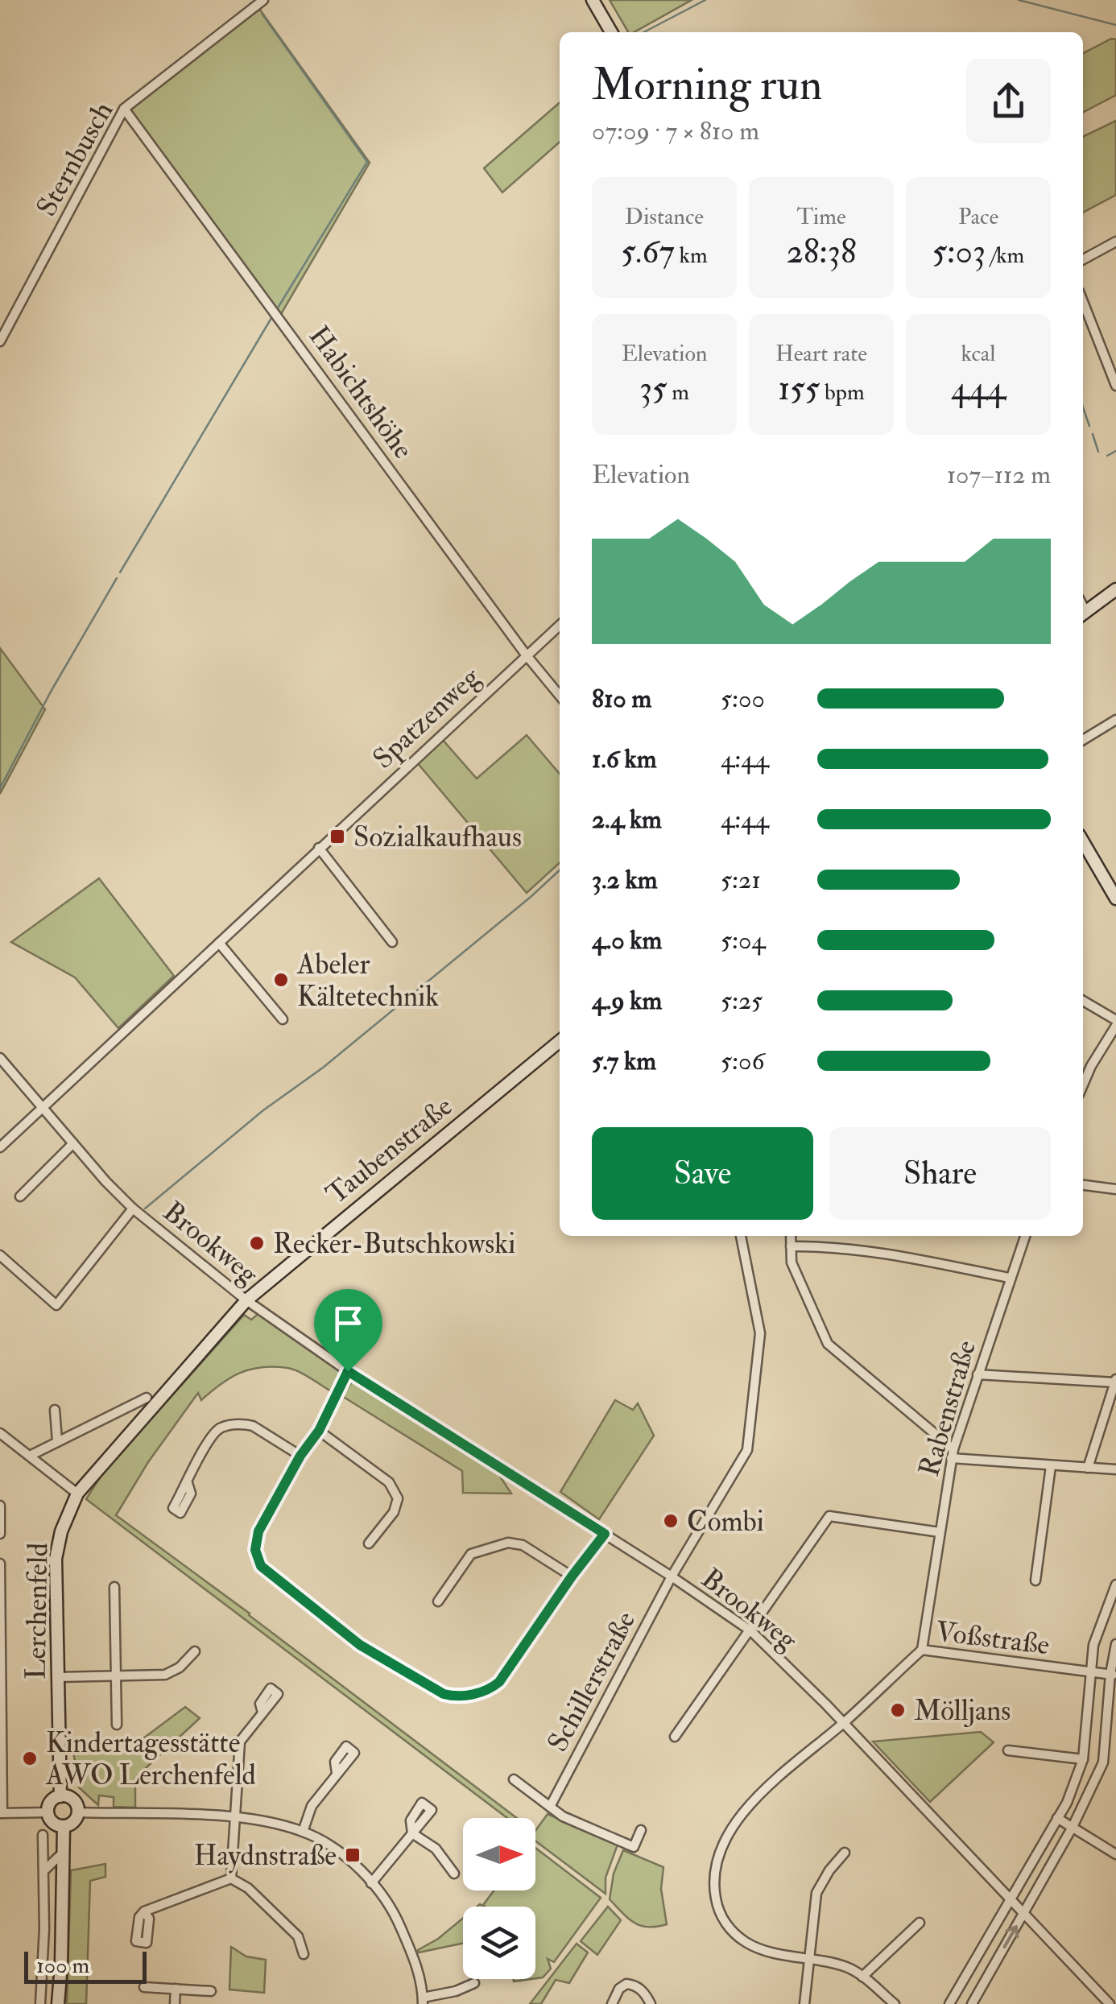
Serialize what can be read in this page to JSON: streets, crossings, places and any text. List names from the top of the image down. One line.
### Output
{"streets":{"street":["Sternbusch","Habichtshöhe","Spatzenweg","Taubenstraße","Brookweg","Rabenstraße","Lerchenfeld","Voßstraße","Schillerstraße"]},"crossings":[["Sternbusch","Habichtshöhe"],["Habichtshöhe","Spatzenweg"],["Spatzenweg","Brookweg"],["Taubenstraße","Brookweg"],["Taubenstraße","Lerchenfeld"],["Brookweg","Lerchenfeld"],["Brookweg","Voßstraße"],["Brookweg","Schillerstraße"],["Rabenstraße","Voßstraße"]],"places":{"transit":["Sozialkaufhaus","Haydnstraße"],"other":["Abeler Kältetechnik","Recker-Butschkowski","Combi","Mölljans","Kindertagesstätte AWO Lerchenfeld"]},"scale_bar":"100 m","north":"right","page":{"heading":["Morning run","07:09 · 7 × 810 m"],"stats":[["Distance","5.67 km"],["Time","28:38"],["Pace","5:03 /km"],["Elevation","35 m"],["Heart rate","155 bpm"],["kcal","444"]],"chart":["Elevation","107–112 m"],"list":[{"name":"810 m","note":"5:00"},{"name":"1.6 km","note":"4:44"},{"name":"2.4 km","note":"4:44"},{"name":"3.2 km","note":"5:21"},{"name":"4.0 km","note":"5:04"},{"name":"4.9 km","note":"5:25"},{"name":"5.7 km","note":"5:06"}],"buttons":["Save","Share"],"scale":"100 m"}}
